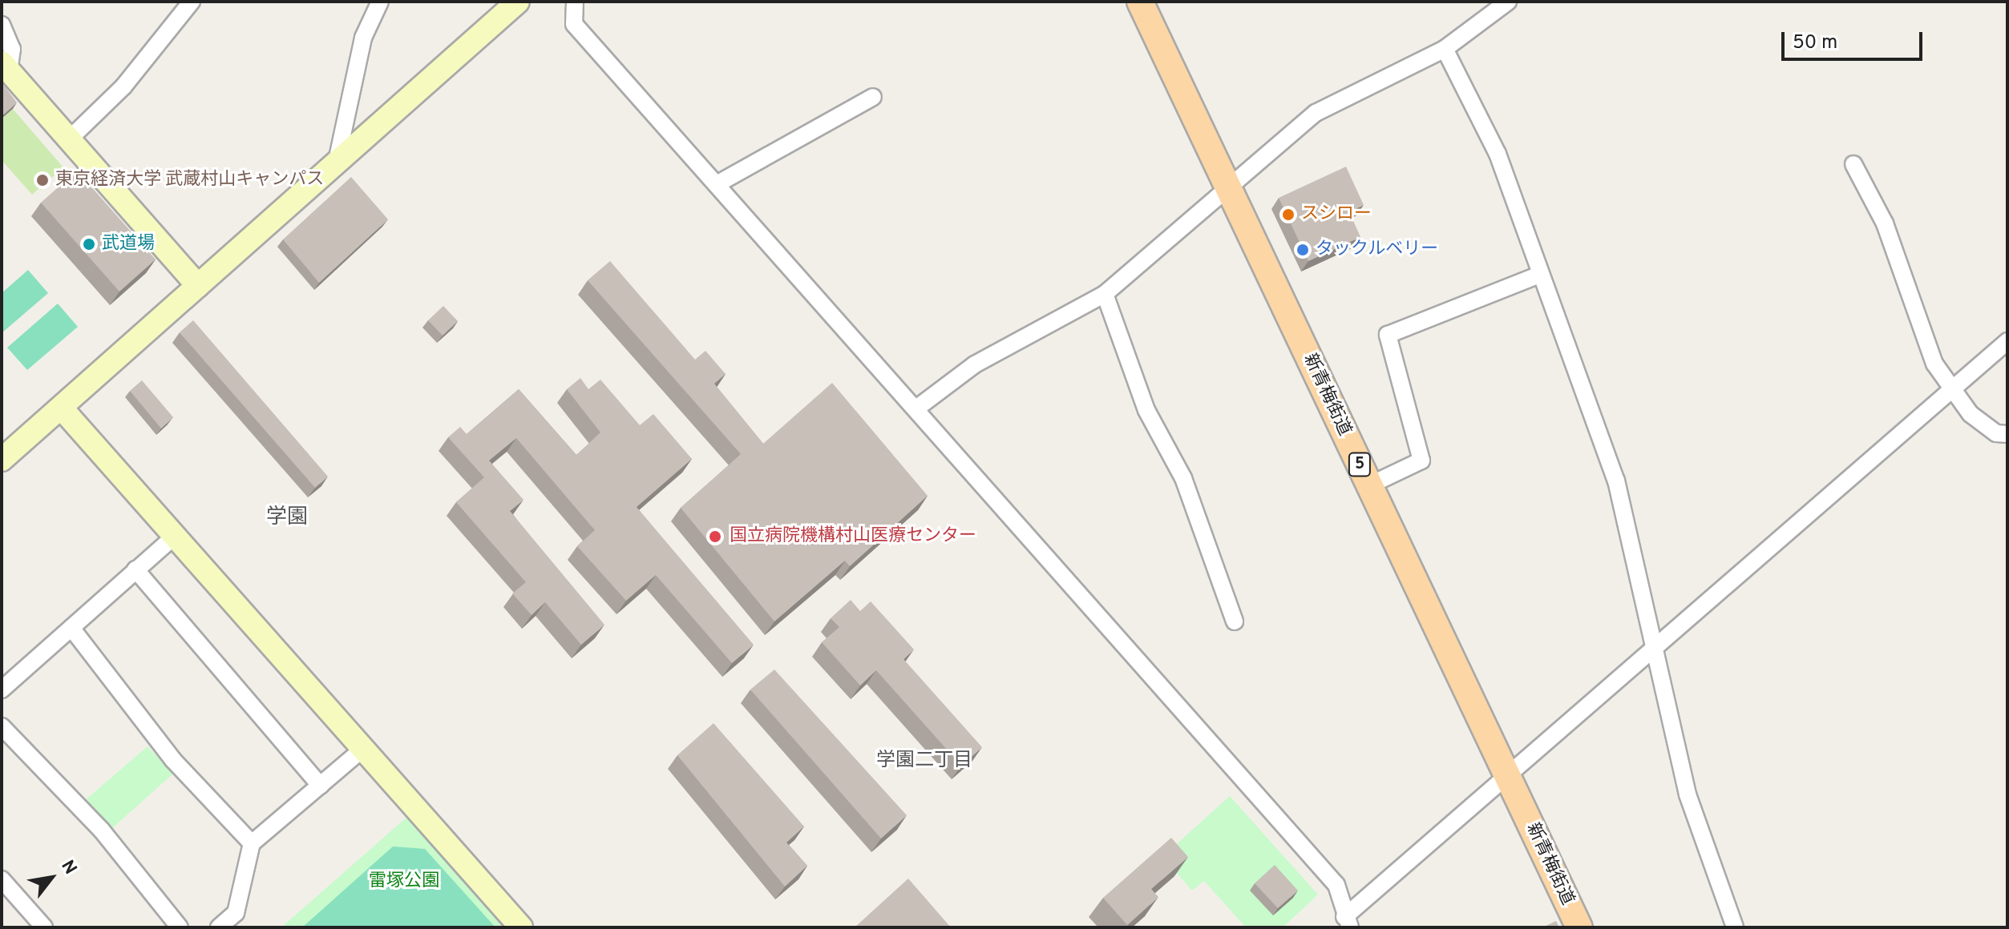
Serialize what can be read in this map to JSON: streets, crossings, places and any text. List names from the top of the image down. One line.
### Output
{"streets":{"main road":["新青梅街道","5"]},"districts":["学園","学園二丁目"],"parks":["雷塚公園"],"places":["東京経済大学 武蔵村山キャンパス","スシロー","武道場","タックルベリー","国立病院機構村山医療センター"],"scale_bar":"50 m","north":"top right"}
